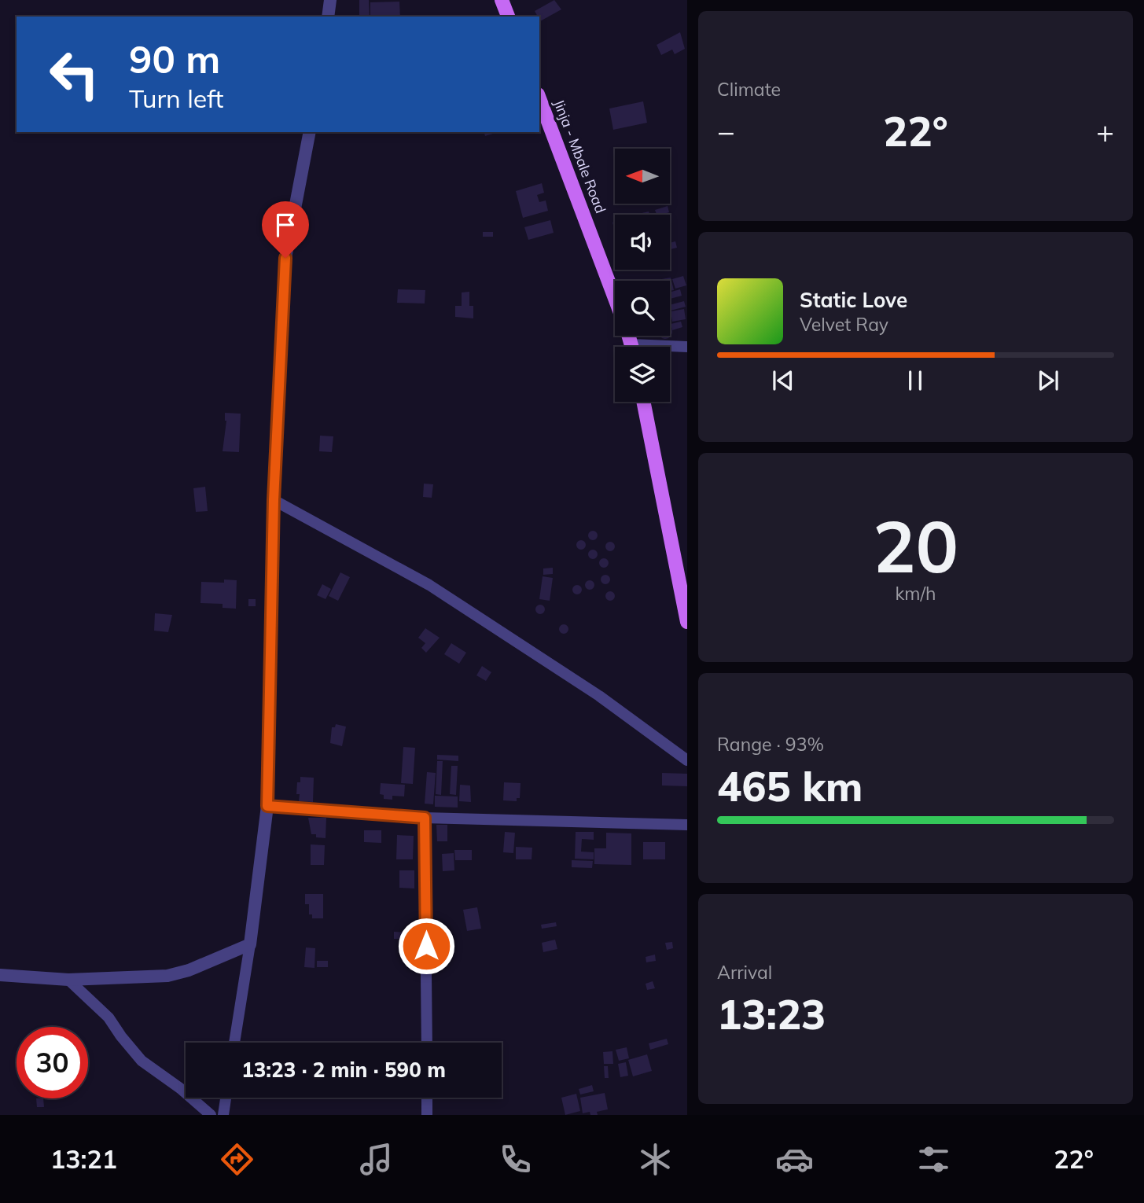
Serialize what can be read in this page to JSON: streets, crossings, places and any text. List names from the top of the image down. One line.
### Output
{"streets":{"main road":["Jinja - Mbale Road"]},"north":"left","page":{"tile":["Climate",["20","km/h"],["Range · 93%","465 km"],["Arrival","13:23"]],"turn":["90 m","Turn left"],"heat":["−","22°","+"],"song":["Static Love","Velvet Ray"],"limit":"30","trip":"13:23 · 2 min · 590 m","tabs":["13:21","22°"]}}
